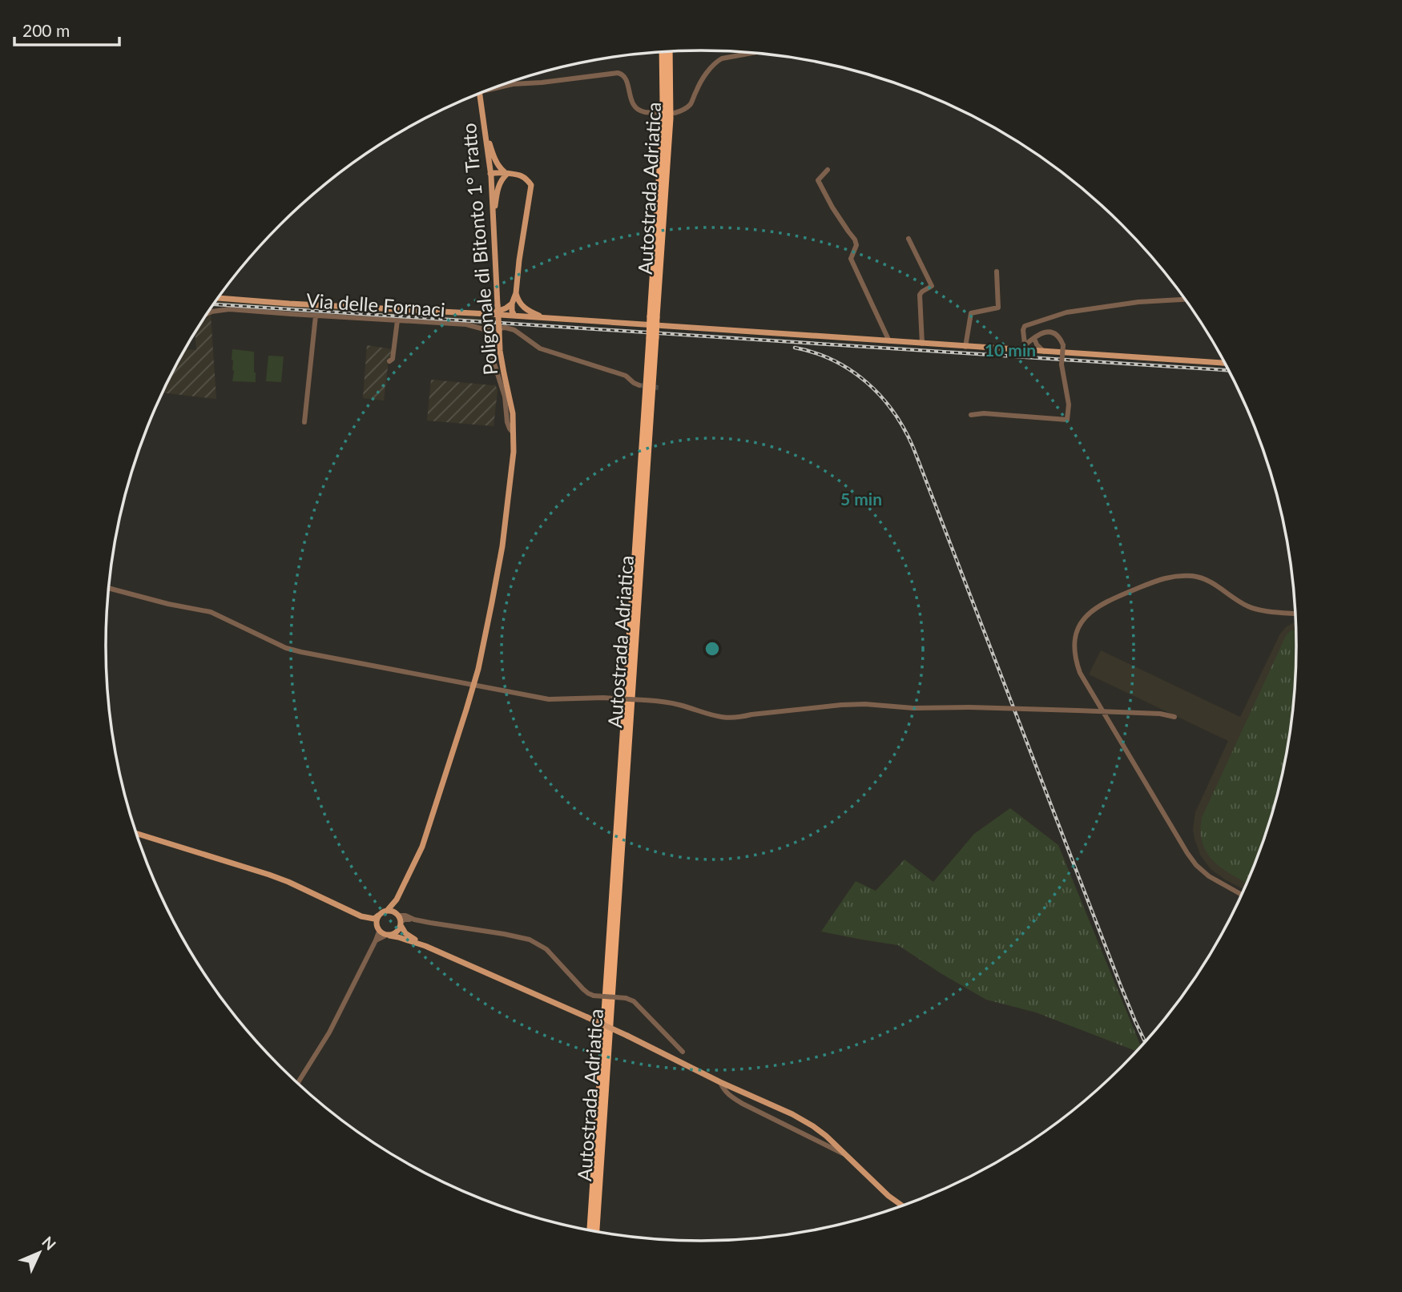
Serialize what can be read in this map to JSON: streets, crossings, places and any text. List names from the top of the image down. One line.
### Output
{"streets":{"highway":["Autostrada Adriatica"],"main road":["Poligonale di Bitonto 1° Tratto"],"street":["Via delle Fornaci"]},"scale_bar":"200 m","north":"top right","rings":["10 min","5 min"]}
